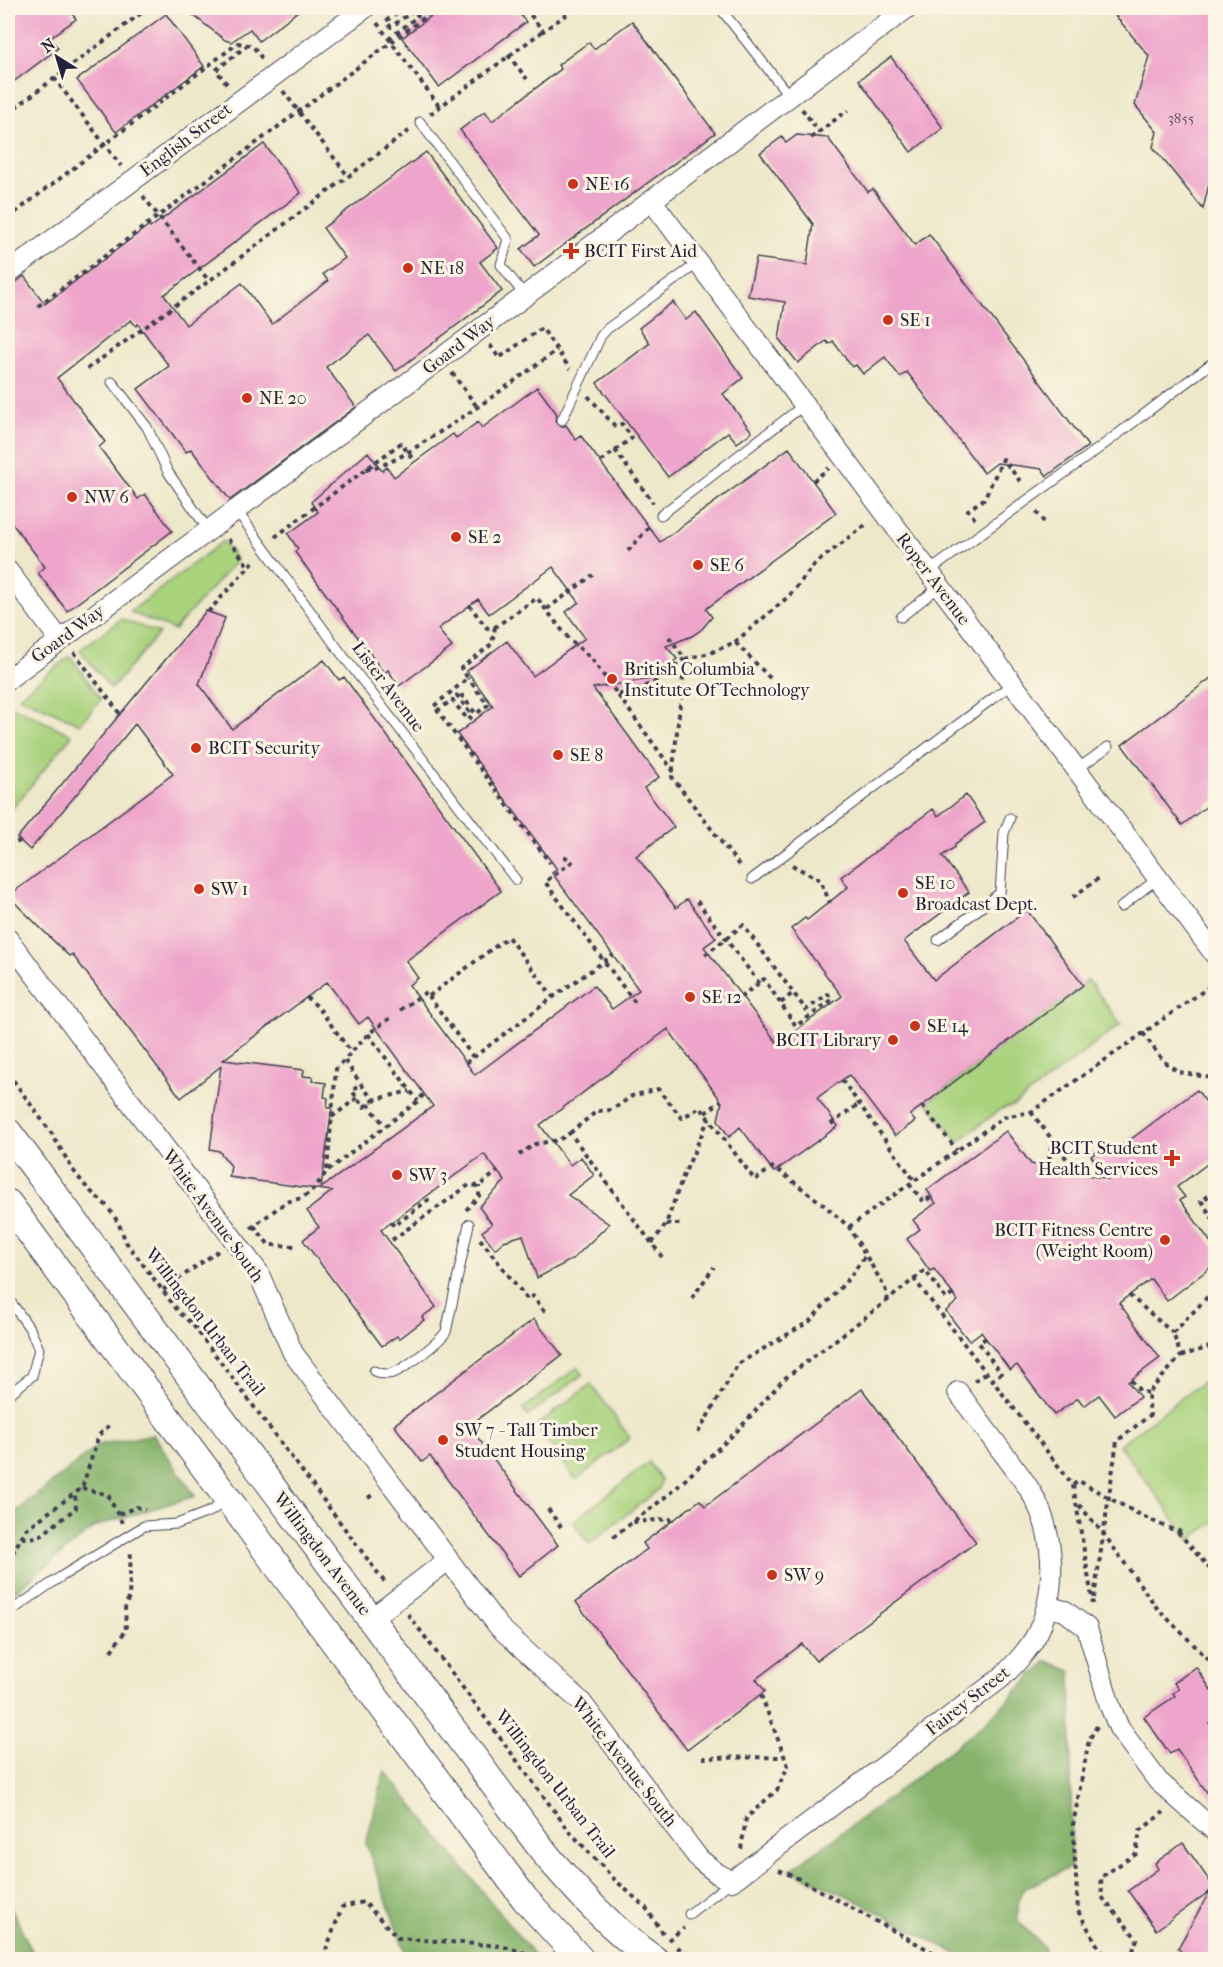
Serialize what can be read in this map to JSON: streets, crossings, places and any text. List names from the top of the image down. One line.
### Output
{"streets":{"main road":["Willingdon Avenue"],"street":["English Street","Goard Way","Roper Avenue","White Avenue South","Fairey Street"],"lane":["Lister Avenue"],"path":["Willingdon Urban Trail"]},"crossings":[["Goard Way","Roper Avenue"],["Goard Way","Lister Avenue"],["White Avenue South","Fairey Street"]],"places":{"other":["NE 16","NE 18","SE 1","NE 20","NW 6","SE 2","SE 6","British Columbia Institute Of Technology","BCIT Security","SE 8","SW 1","SE 10 Broadcast Dept.","SE 12","SE 14","BCIT Library","SW 3","BCIT Fitness Centre (Weight Room)","SW 7 - Tall Timber Student Housing","SW 9"],"health":["BCIT First Aid","BCIT Student Health Services"]},"house_numbers":["3855"],"north":"top left"}
